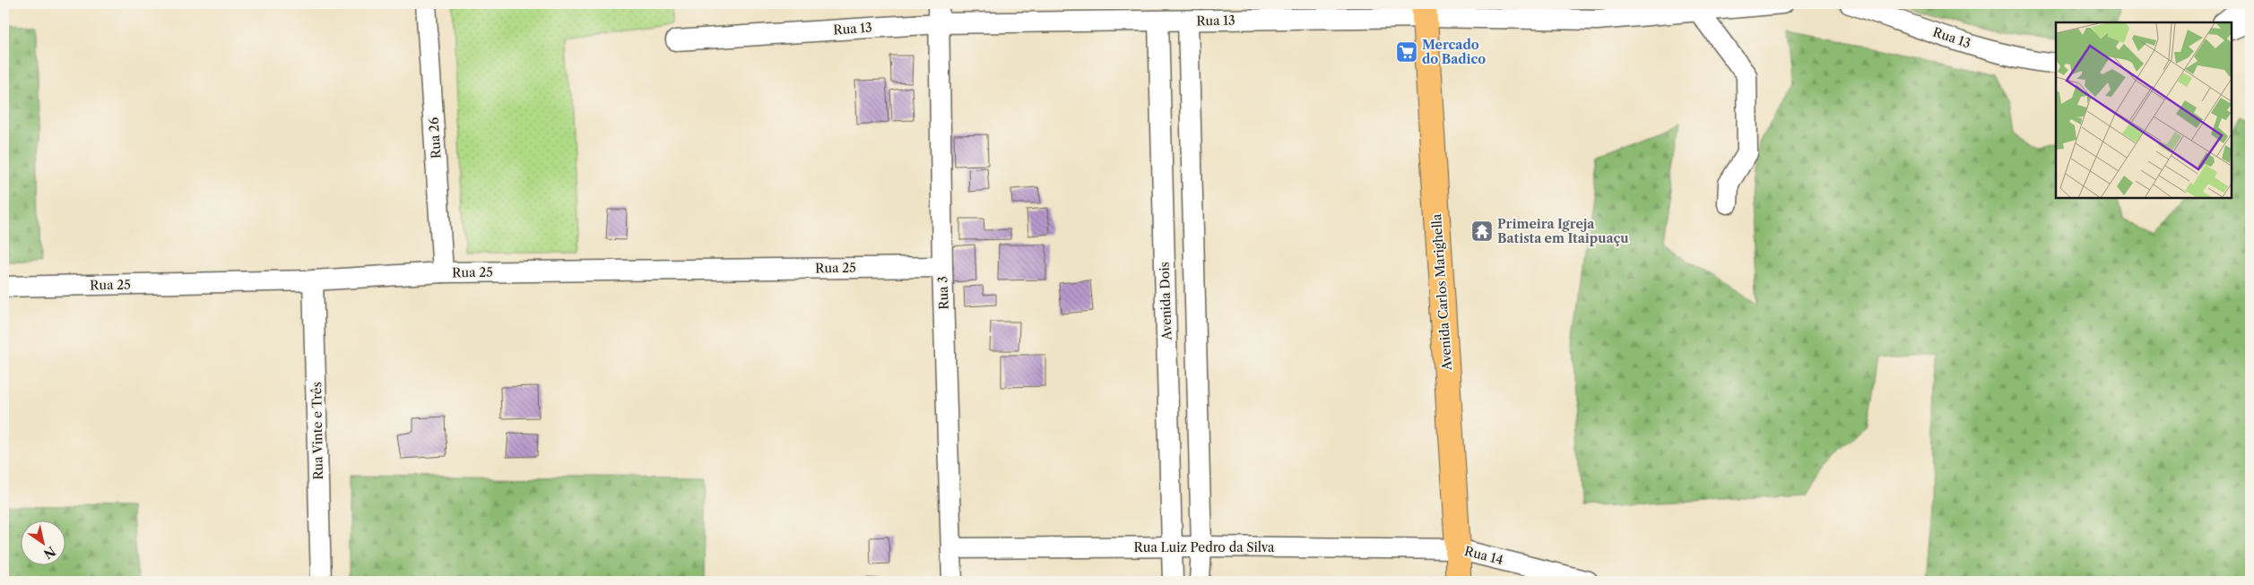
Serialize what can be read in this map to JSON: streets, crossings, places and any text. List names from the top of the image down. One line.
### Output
{"streets":{"main road":["Avenida Carlos Marighella"],"street":["Rua 13","Rua 26","Rua 25","Rua 3","Avenida Dois","Rua Vinte e Três","Rua Luiz Pedro da Silva","Rua 14"]},"crossings":[["Rua 13","Avenida Carlos Marighella"],["Rua 13","Rua 3"],["Rua 13","Avenida Dois"],["Rua 26","Rua 25"],["Rua 25","Rua 3"],["Rua 25","Rua Vinte e Três"],["Avenida Carlos Marighella","Rua Luiz Pedro da Silva"],["Avenida Carlos Marighella","Rua 14"],["Rua 3","Rua Luiz Pedro da Silva"],["Avenida Dois","Rua Luiz Pedro da Silva"],["Rua Luiz Pedro da Silva","Rua 14"]],"places":{"supermarket":["Mercado do Badico"],"temple":["Primeira Igreja Batista em Itaipuaçu"]},"north":"bottom right"}
